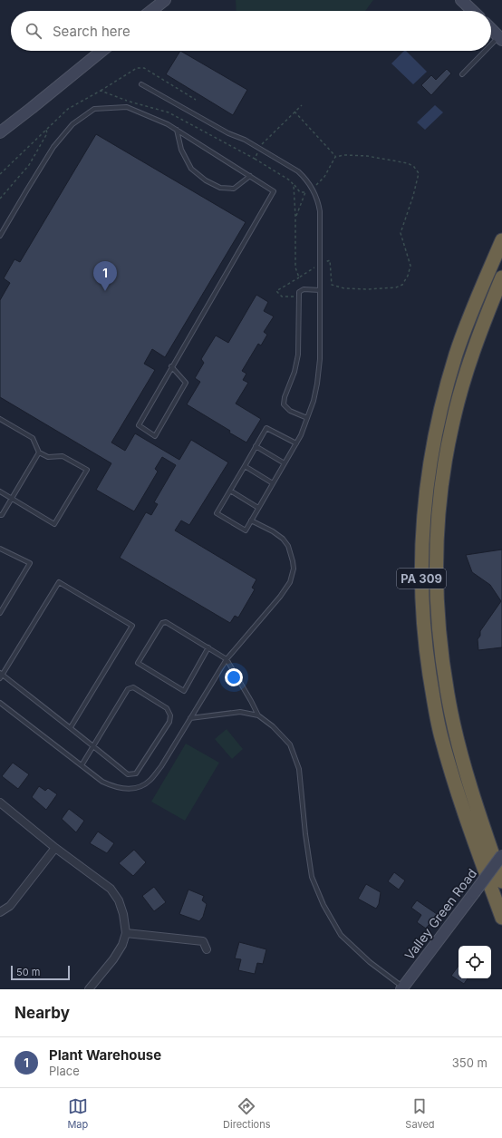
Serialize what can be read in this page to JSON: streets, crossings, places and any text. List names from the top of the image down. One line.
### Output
{"streets":{"highway":["PA 309"],"street":["Valley Green Road"]},"scale_bar":"50 m","page":{"search":"Search here","pins":"1","scale":"50 m","heading":"Nearby","list":[{"mark":"1","name":"Plant Warehouse","note":"Place","value":"350 m"}],"nav":["Map","Directions","Saved"]}}
